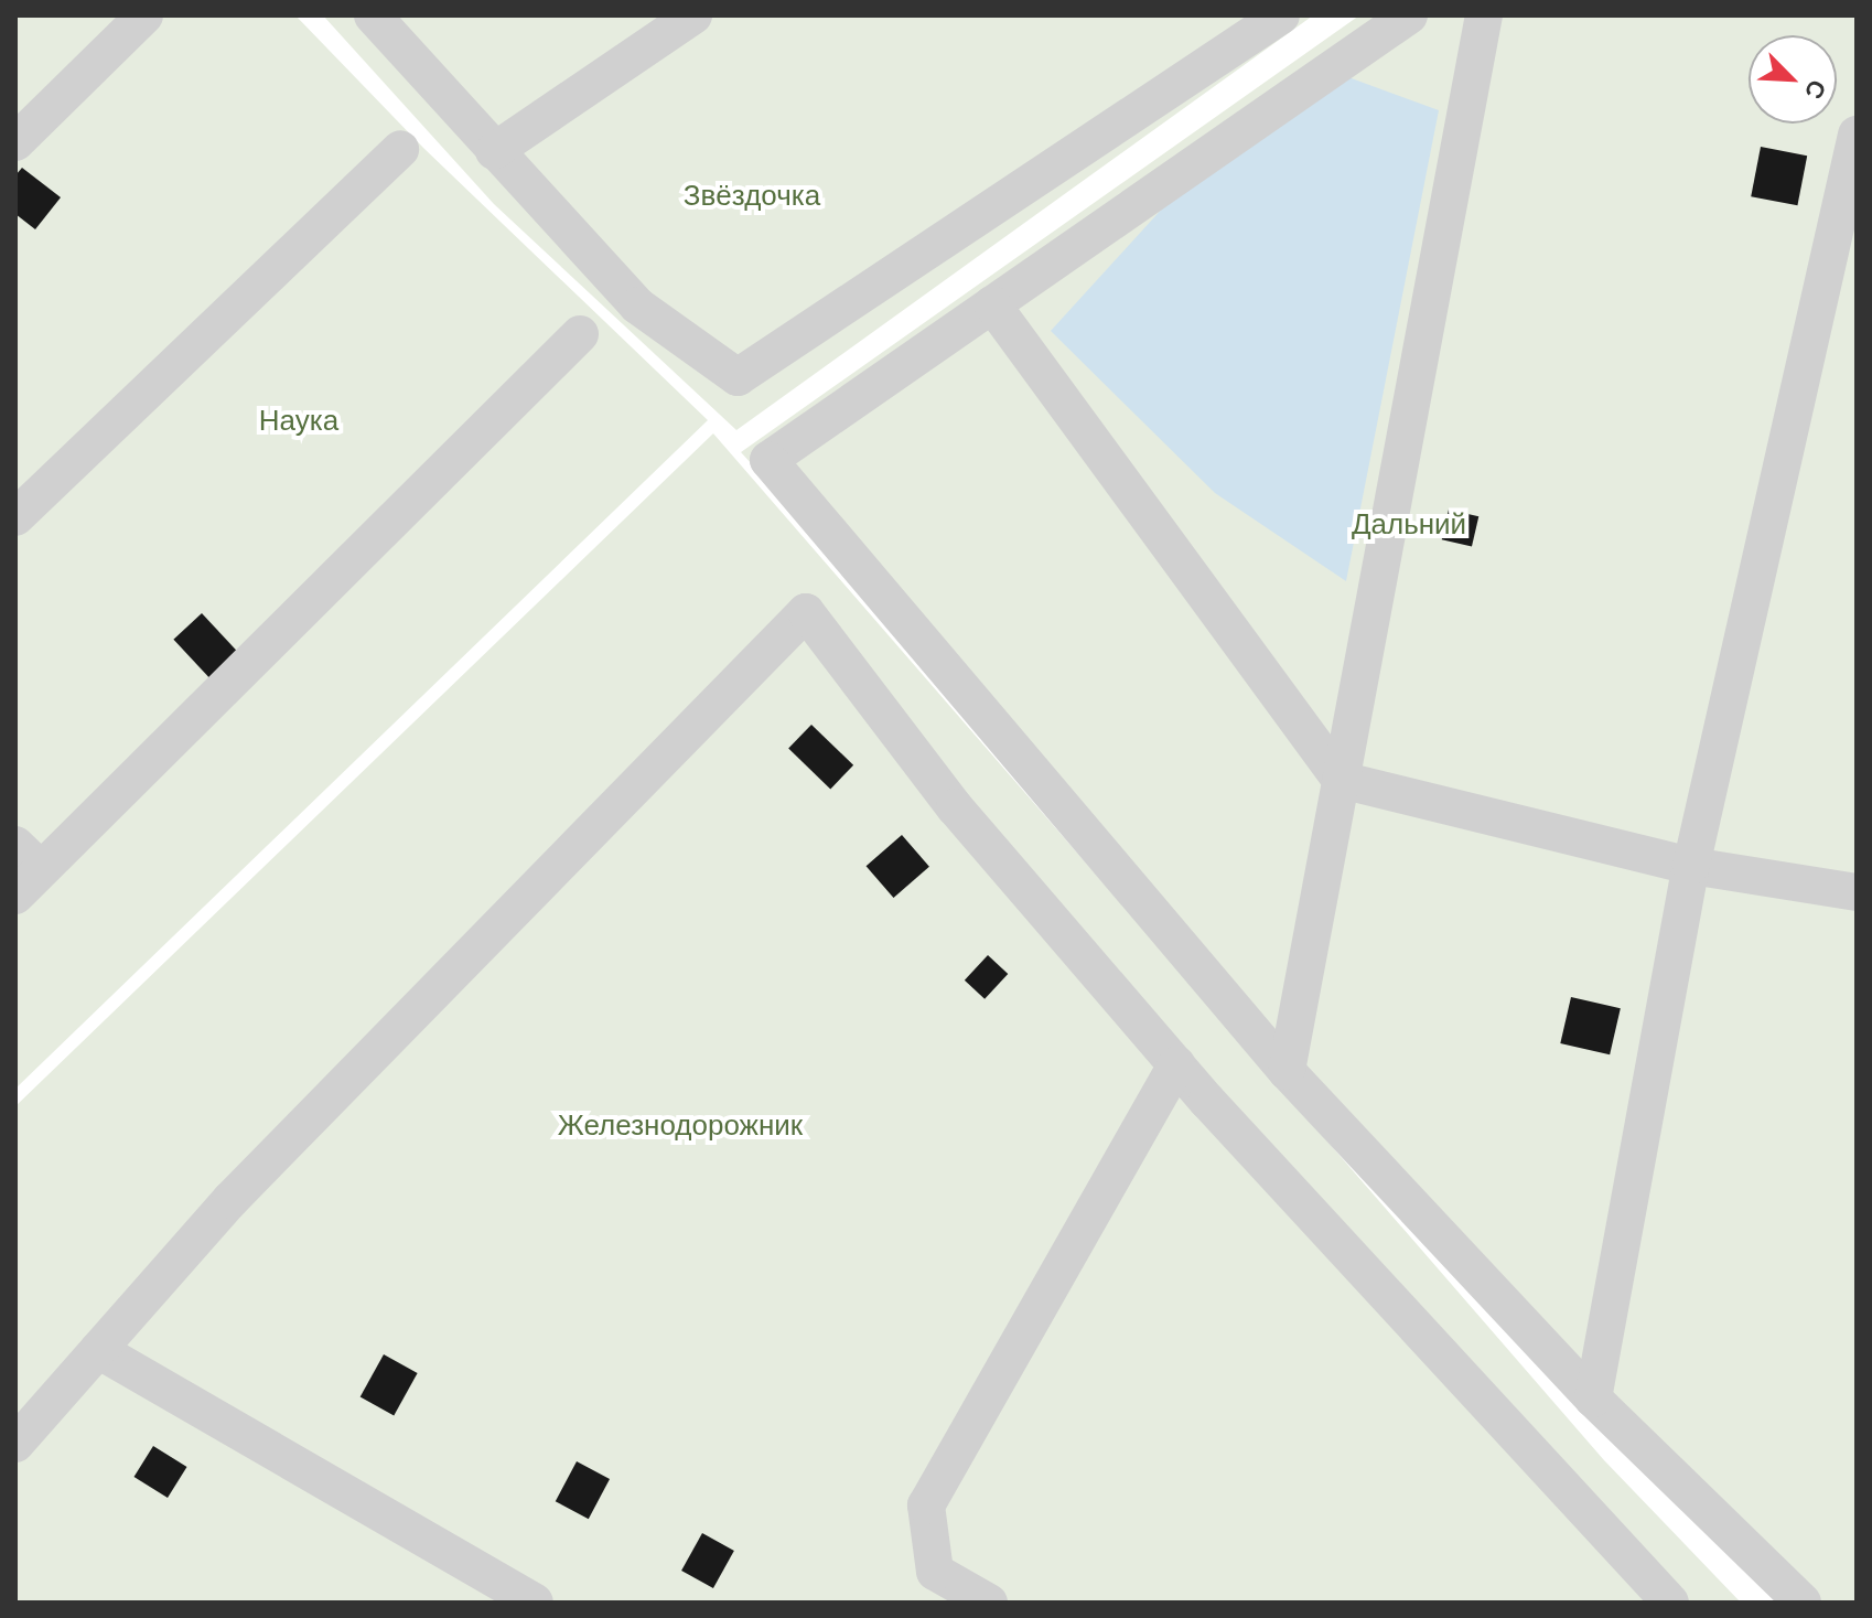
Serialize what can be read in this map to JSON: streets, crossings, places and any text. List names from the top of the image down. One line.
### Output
{"parks":["Звёздочка","Наука","Дальний","Железнодорожник"],"north":"bottom right"}
